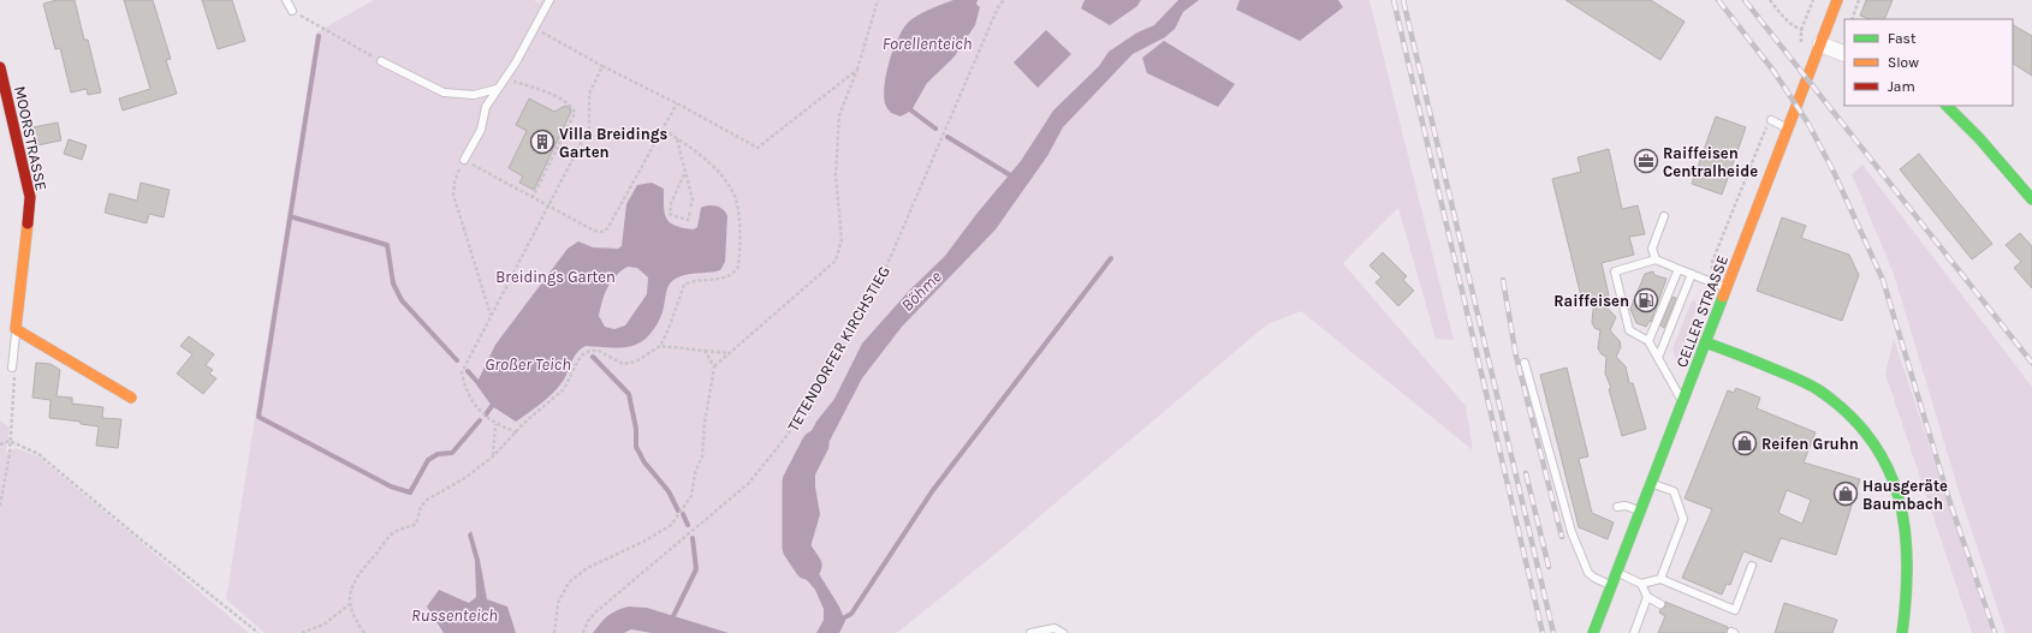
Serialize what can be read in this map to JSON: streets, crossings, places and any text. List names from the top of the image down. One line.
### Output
{"streets":{"street":["MOORSTRASSE","CELLER STRASSE"],"path":["TETENDORFER KIRCHSTIEG"]},"water":["Forellenteich","Böhme","Großer Teich","Russenteich"],"parks":["Breidings Garten"],"places":{"building":["Villa Breidings Garten"],"office":["Raiffeisen Centralheide"],"fuel station":["Raiffeisen"],"shop":["Reifen Gruhn","Hausgeräte Baumbach"]},"legend":["Fast","Slow","Jam"]}
